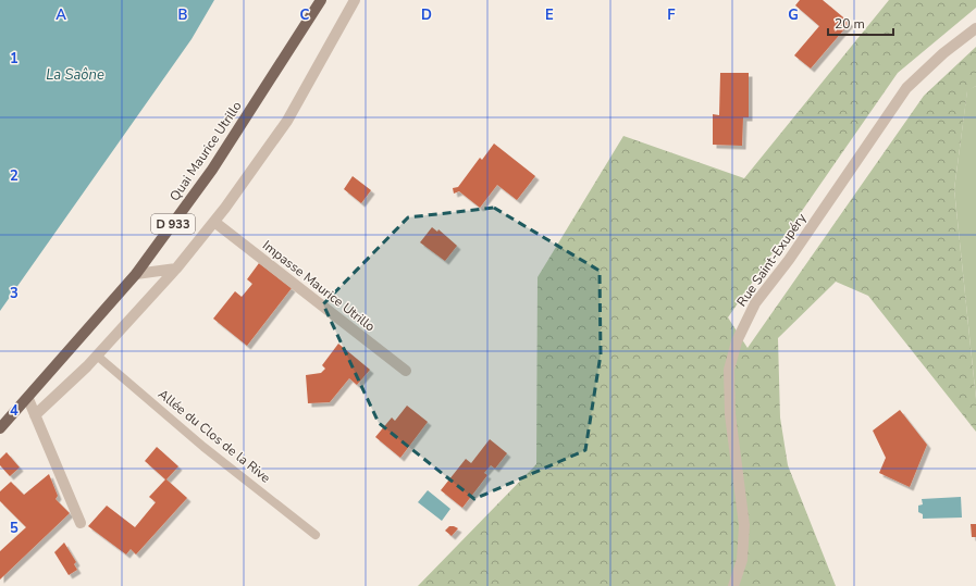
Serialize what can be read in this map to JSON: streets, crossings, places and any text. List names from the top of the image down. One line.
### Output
{"streets":{"main road":["Quai Maurice Utrillo","D 933"],"street":["Rue Saint-Exupéry","Impasse Maurice Utrillo"],"lane":["Allée du Clos de la Rive"]},"water":["La Saône"],"scale_bar":"20 m","grid":{"columns":["A","B","C","D","E","F","G"],"rows":["1","2","3","4","5"]}}
